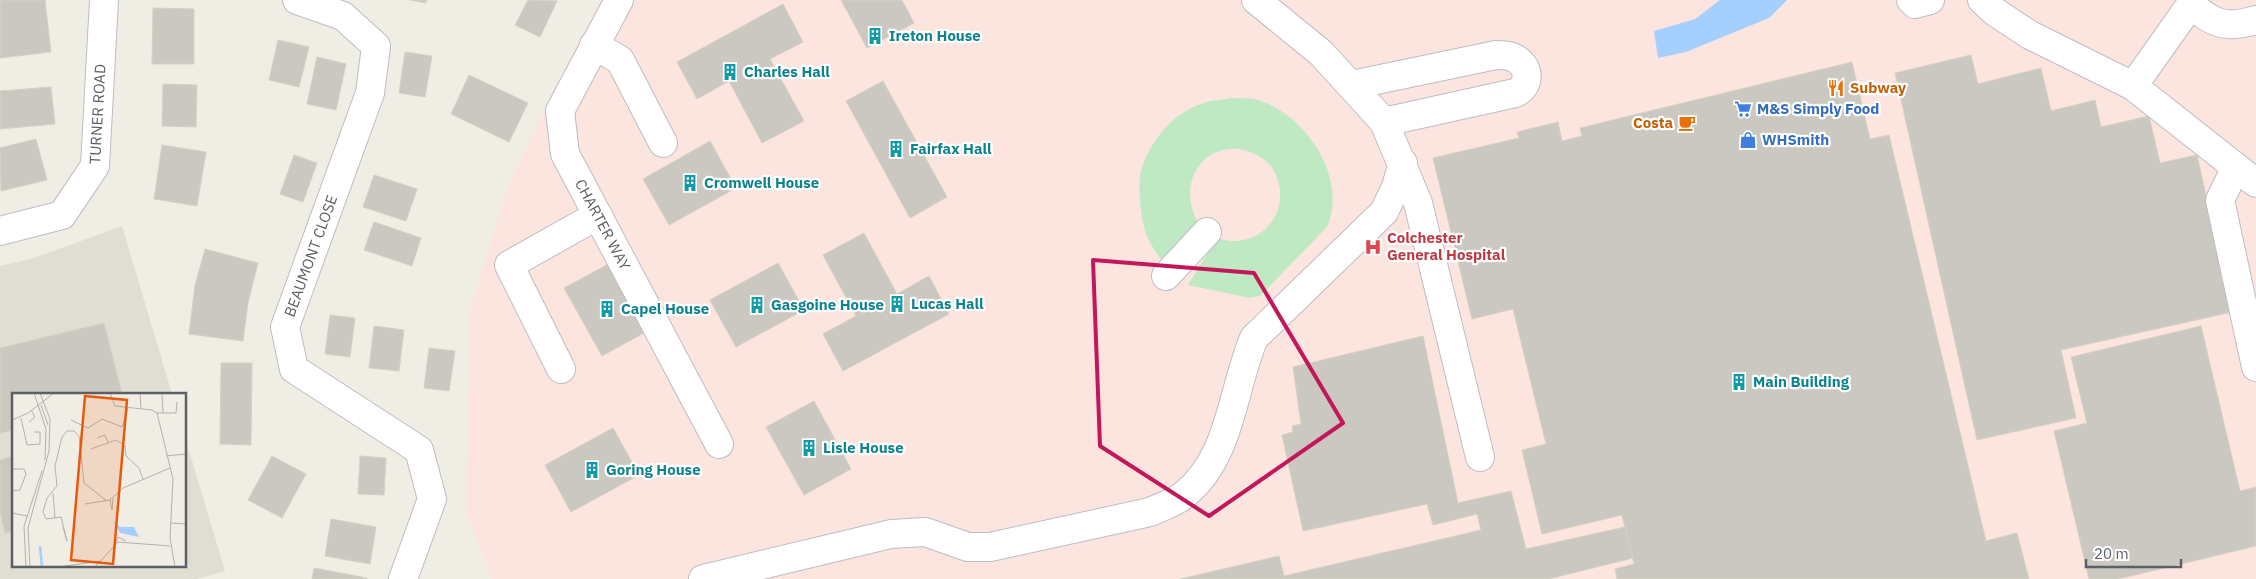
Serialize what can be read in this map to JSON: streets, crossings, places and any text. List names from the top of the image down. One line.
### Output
{"streets":{"street":["TURNER ROAD","CHARTER WAY","BEAUMONT CLOSE"]},"places":{"building":["Ireton House","Charles Hall","Fairfax Hall","Cromwell House","Lucas Hall","Gasgoine House","Capel House","Main Building","Lisle House","Goring House"],"restaurant":["Subway"],"supermarket":["M&S Simply Food"],"cafe":["Costa"],"shop":["WHSmith"],"hospital":["Colchester General Hospital"]},"scale_bar":"20 m"}
